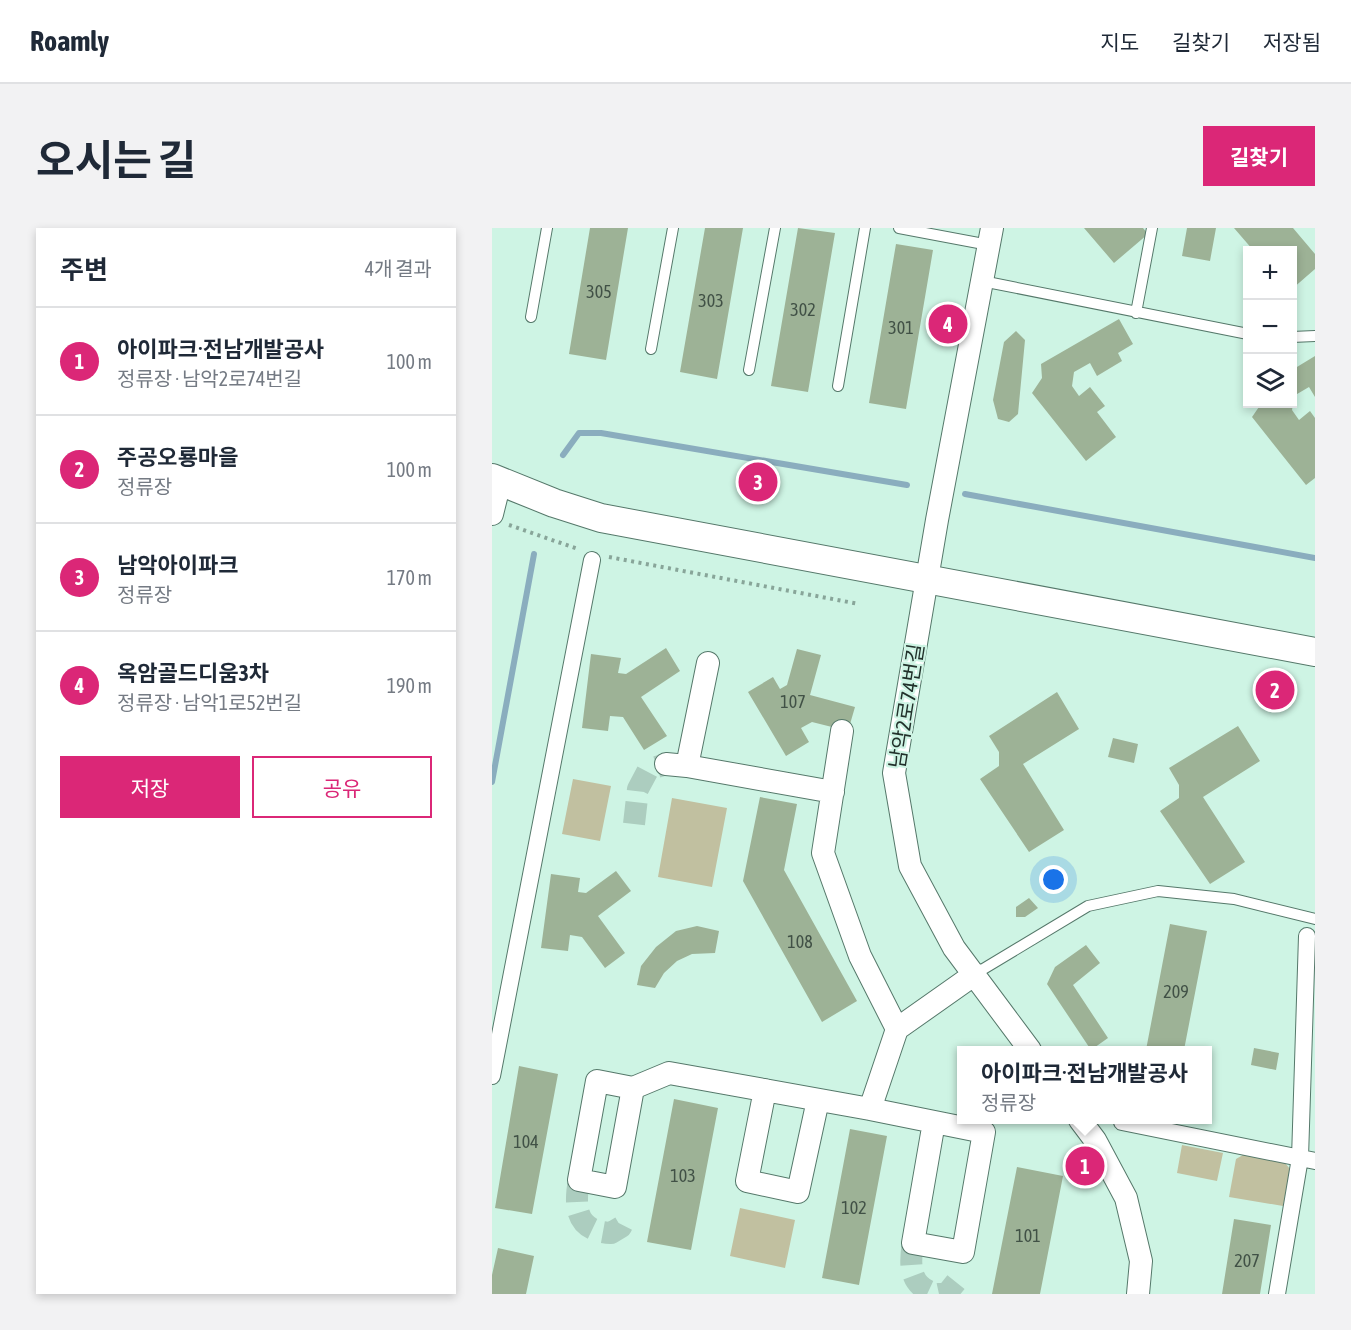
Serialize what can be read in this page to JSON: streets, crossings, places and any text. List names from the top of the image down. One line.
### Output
{"streets":{"street":["남악2로74번길"]},"house_numbers":["305","303","302","301","107","108","209","104","103","102","101","207"],"page":{"header":"Roamly","nav":["지도","길찾기","저장됨"],"title":"오시는 길","buttons":["길찾기",["저장","공유"]],"heading":["주변","4개 결과"],"map_buttons":["+","−"],"pins":["4","3","2","1"],"list":[{"mark":"1","name":"아이파크·전남개발공사","note":"정류장 · 남악2로74번길","value":"100 m"},{"mark":"2","name":"주공오룡마을","note":"정류장","value":"100 m"},{"mark":"3","name":"남악아이파크","note":"정류장","value":"170 m"},{"mark":"4","name":"옥암골드디움3차","note":"정류장 · 남악1로52번길","value":"190 m"}],"popup":["아이파크·전남개발공사","정류장"]}}
